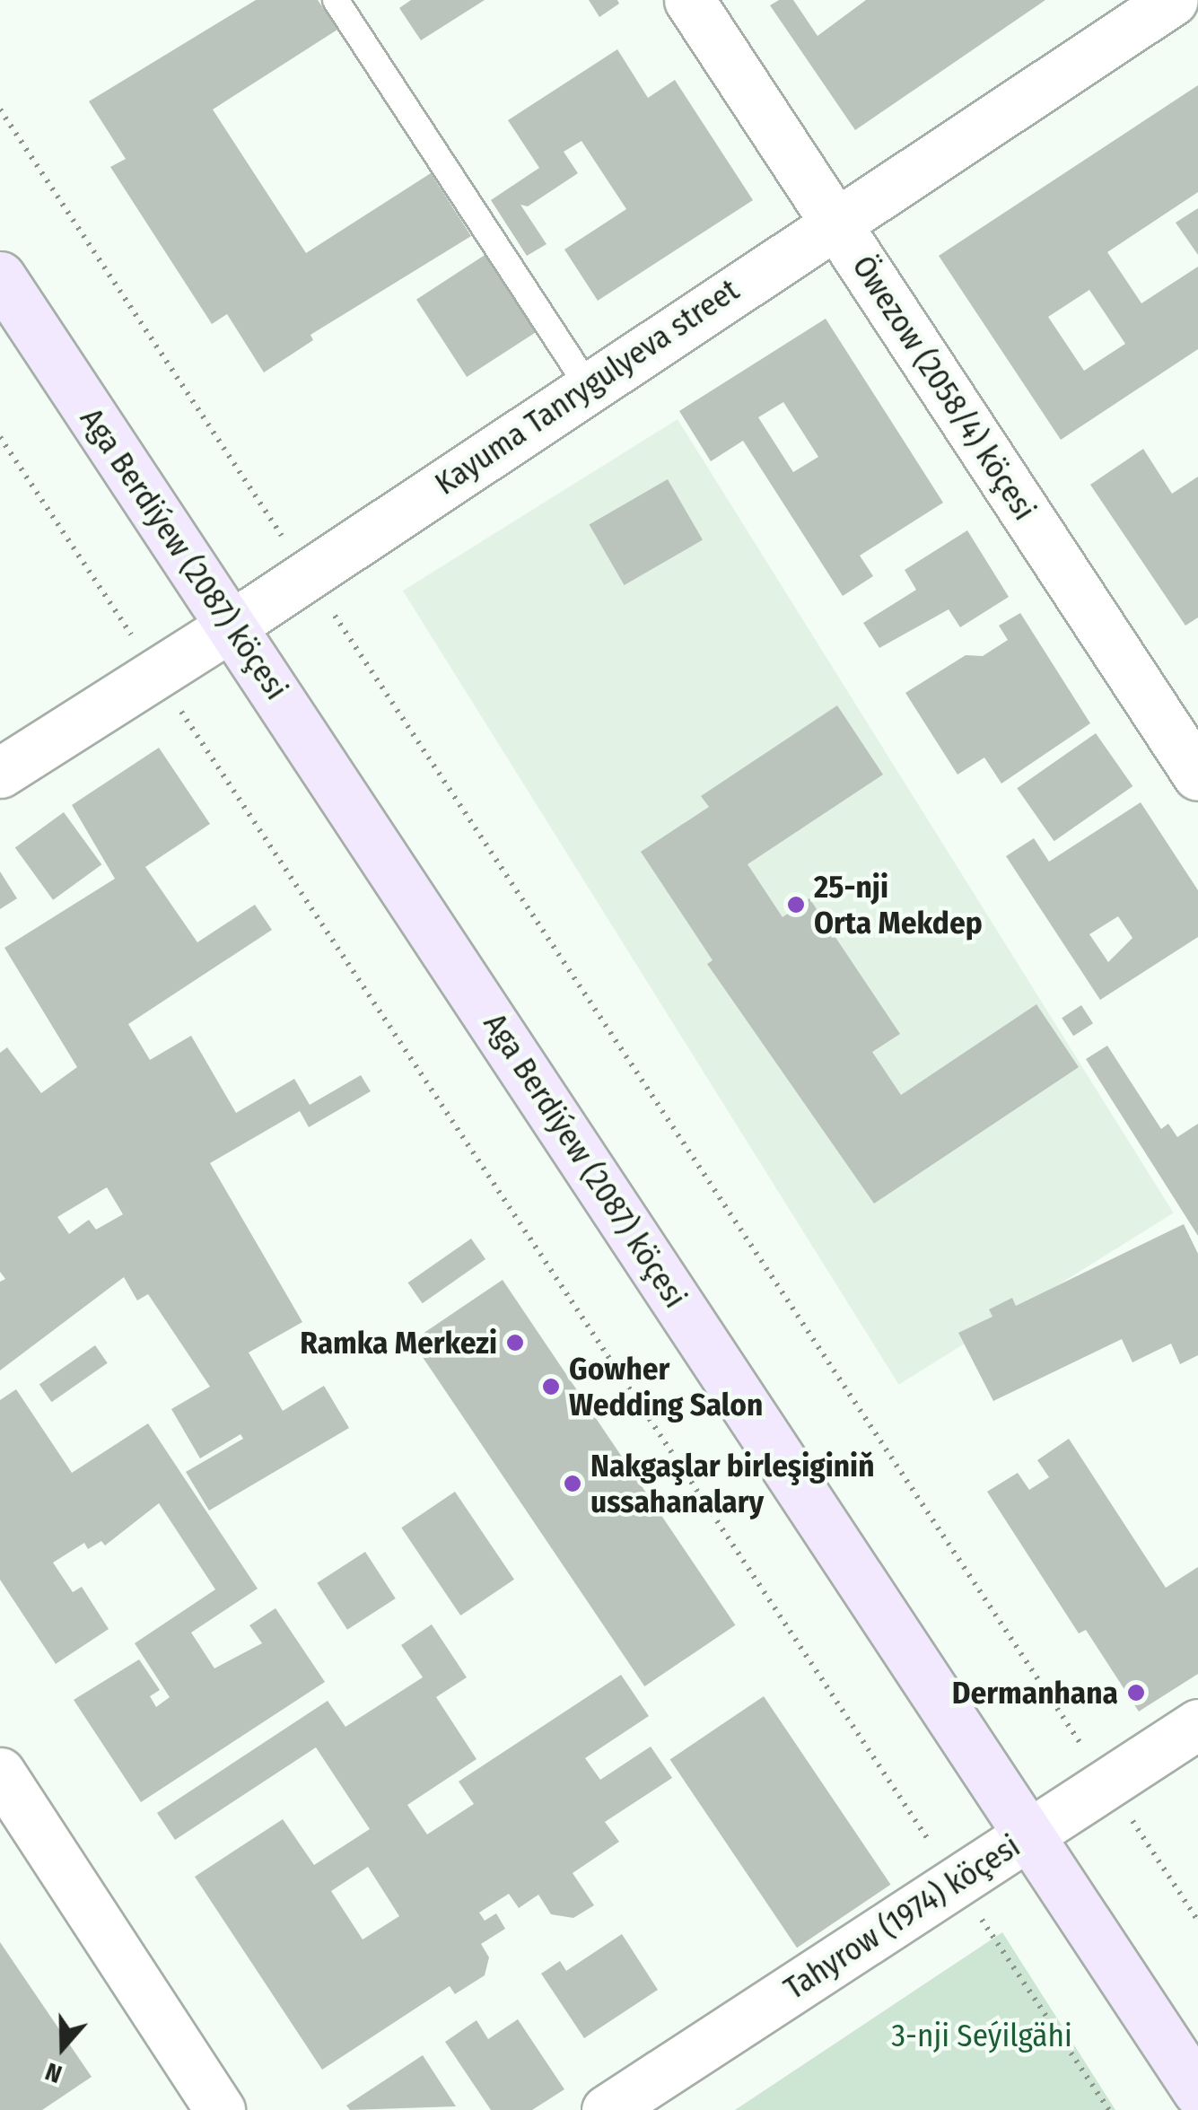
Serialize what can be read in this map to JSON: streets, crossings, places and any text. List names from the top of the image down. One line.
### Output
{"streets":{"street":["Kayuma Tanrygulyeva street","Öwezow (2058/4) köçesi","Aga Berdiýew (2087) köçesi","Tahyrow (1974) köçesi"]},"crossings":[["Kayuma Tanrygulyeva street","Öwezow (2058/4) köçesi"],["Kayuma Tanrygulyeva street","Aga Berdiýew (2087) köçesi"],["Aga Berdiýew (2087) köçesi","Tahyrow (1974) köçesi"]],"parks":["3-nji Seýilgähi"],"places":["25-nji Orta Mekdep","Ramka Merkezi","Gowher Wedding Salon","Nakgaşlar birleşiginiň ussahanalary","Dermanhana"],"north":"bottom"}
